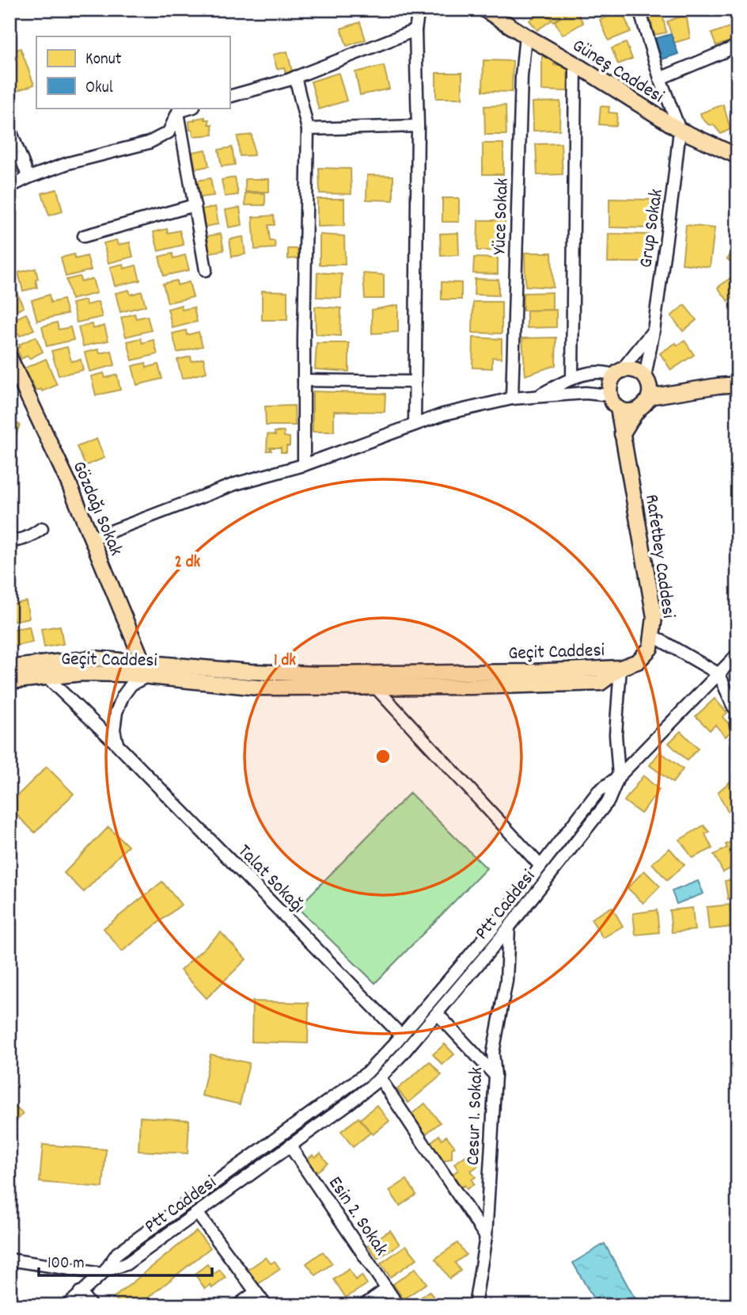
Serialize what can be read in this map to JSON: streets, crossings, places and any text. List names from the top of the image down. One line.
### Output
{"streets":{"main road":["Güneş Caddesi","Gözdağı Sokak","Rafetbey Caddesi","Geçit Caddesi"],"street":["Yüce Sokak","Grup Sokak","Talat Sokağı","Ptt Caddesi","Cesur 1. Sokak","Esin 2. Sokak"]},"crossings":[["Güneş Caddesi","Yüce Sokak"],["Güneş Caddesi","Grup Sokak"],["Grup Sokak","Rafetbey Caddesi"],["Gözdağı Sokak","Geçit Caddesi"],["Rafetbey Caddesi","Geçit Caddesi"],["Geçit Caddesi","Talat Sokağı"],["Talat Sokağı","Ptt Caddesi"],["Ptt Caddesi","Cesur 1. Sokak"],["Ptt Caddesi","Esin 2. Sokak"]],"legend":["Konut","Okul"],"scale_bar":"100 m","rings":["2 dk","1 dk"]}
